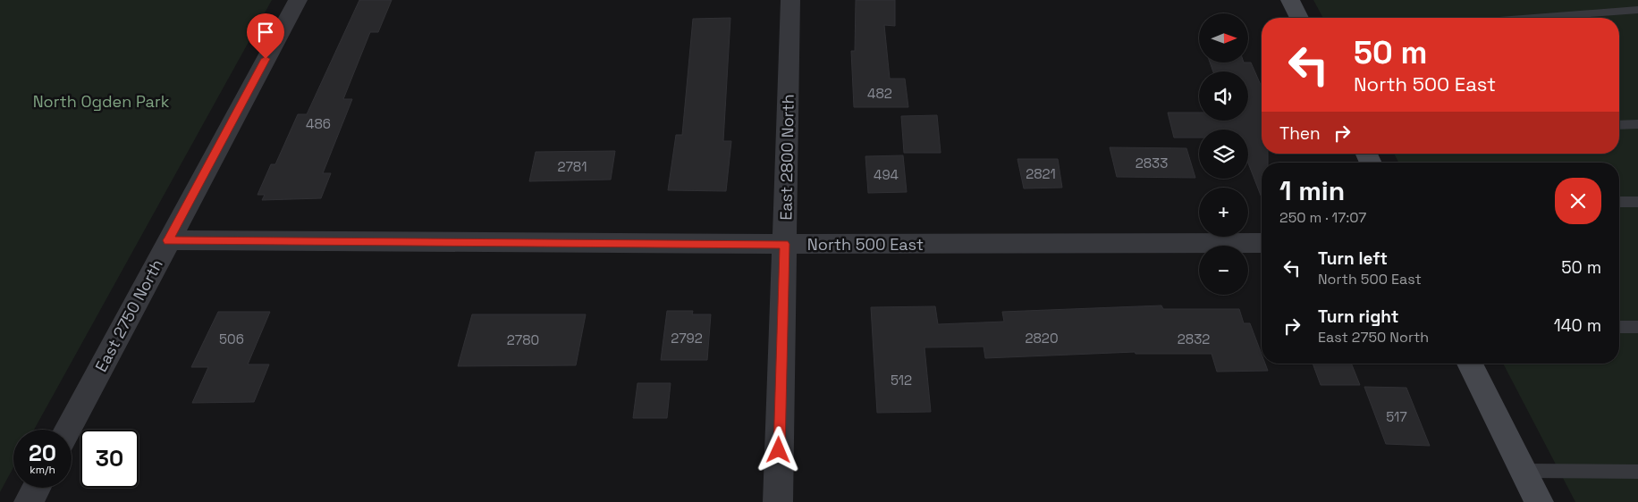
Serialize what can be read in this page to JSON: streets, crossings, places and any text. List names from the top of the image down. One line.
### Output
{"streets":{"street":["East 2800 North","North 500 East","East 2750 North"]},"crossings":[["East 2800 North","North 500 East"],["North 500 East","East 2750 North"]],"parks":["North Ogden Park"],"house_numbers":["482","486","2833","2781","2821","494","2792","2820","506","2832","2780","512","517"],"north":"right","page":{"map_buttons":["+","−"],"turn":["50 m","North 500 East"],"then":"Then","heading":["1 min","250 m · 17:07"],"list":[{"name":"Turn left","note":"North 500 East","value":"50 m"},{"name":"Turn right","note":"East 2750 North","value":"140 m"}],"speed":"20 km/h","limit":"30"}}
